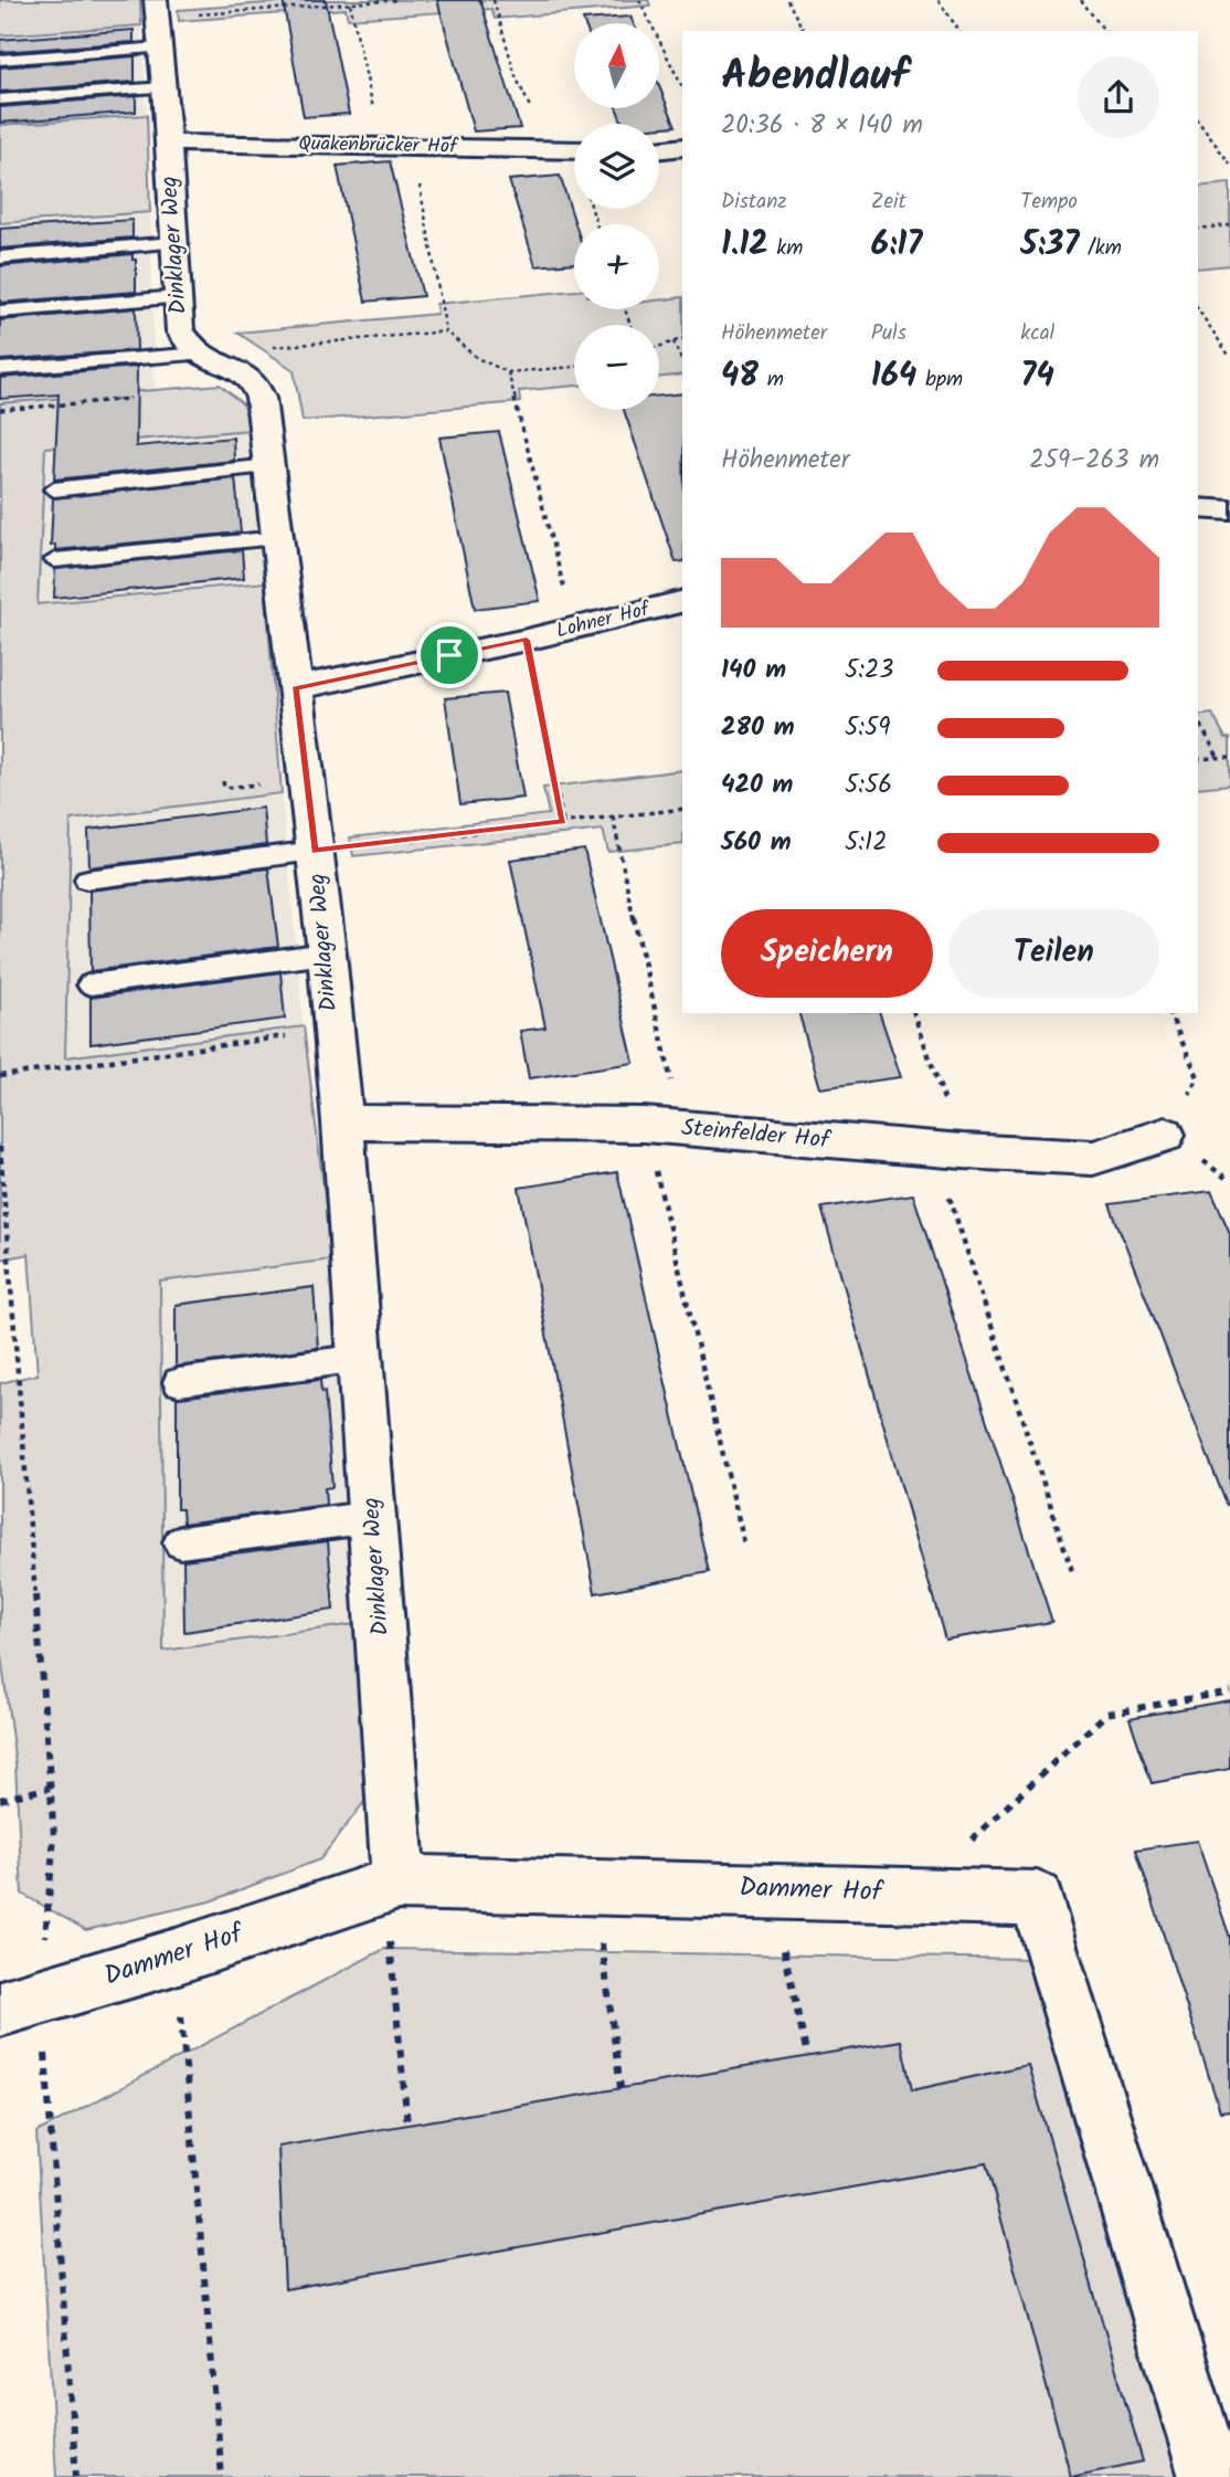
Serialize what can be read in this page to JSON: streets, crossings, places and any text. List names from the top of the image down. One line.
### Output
{"streets":{"street":["Quakenbrücker Hof","Dinklager Weg","Lohner Hof","Steinfelder Hof","Dammer Hof"]},"crossings":[["Quakenbrücker Hof","Dinklager Weg"],["Dinklager Weg","Lohner Hof"],["Dinklager Weg","Steinfelder Hof"],["Dinklager Weg","Dammer Hof"]],"north":"top","page":{"map_buttons":["+","−"],"heading":["Abendlauf","20:36 · 8 × 140 m"],"stats":[["Distanz","1.12 km"],["Zeit","6:17"],["Tempo","5:37 /km"],["Höhenmeter","48 m"],["Puls","164 bpm"],["kcal","74"]],"chart":["Höhenmeter","259–263 m"],"list":[{"name":"140 m","note":"5:23"},{"name":"280 m","note":"5:59"},{"name":"420 m","note":"5:56"},{"name":"560 m","note":"5:12"}],"buttons":["Speichern","Teilen"]}}
